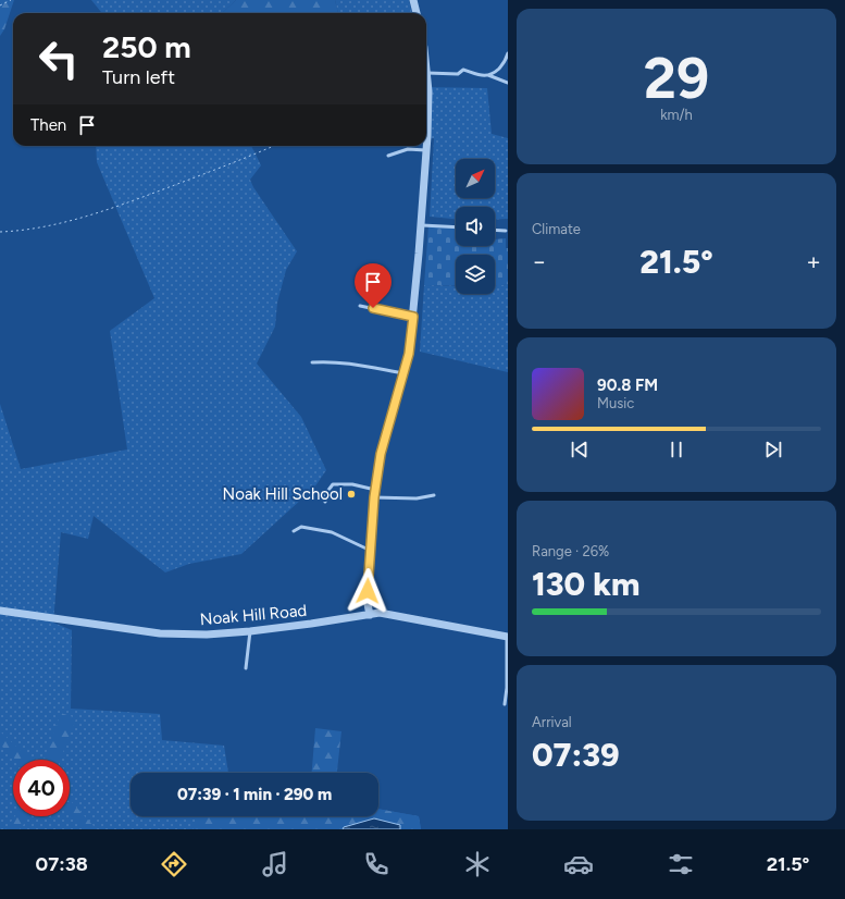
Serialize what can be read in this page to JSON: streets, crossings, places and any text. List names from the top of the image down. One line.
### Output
{"streets":{"street":["Noak Hill Road"]},"places":["Noak Hill School"],"north":"top right","page":{"tile":[["29","km/h"],"Climate",["Range · 26%","130 km"],["Arrival","07:39"]],"turn":["250 m","Turn left"],"then":"Then","heat":["−","21.5°","+"],"song":["90.8 FM","Music"],"limit":"40","trip":"07:39 · 1 min · 290 m","tabs":["07:38","21.5°"]}}
